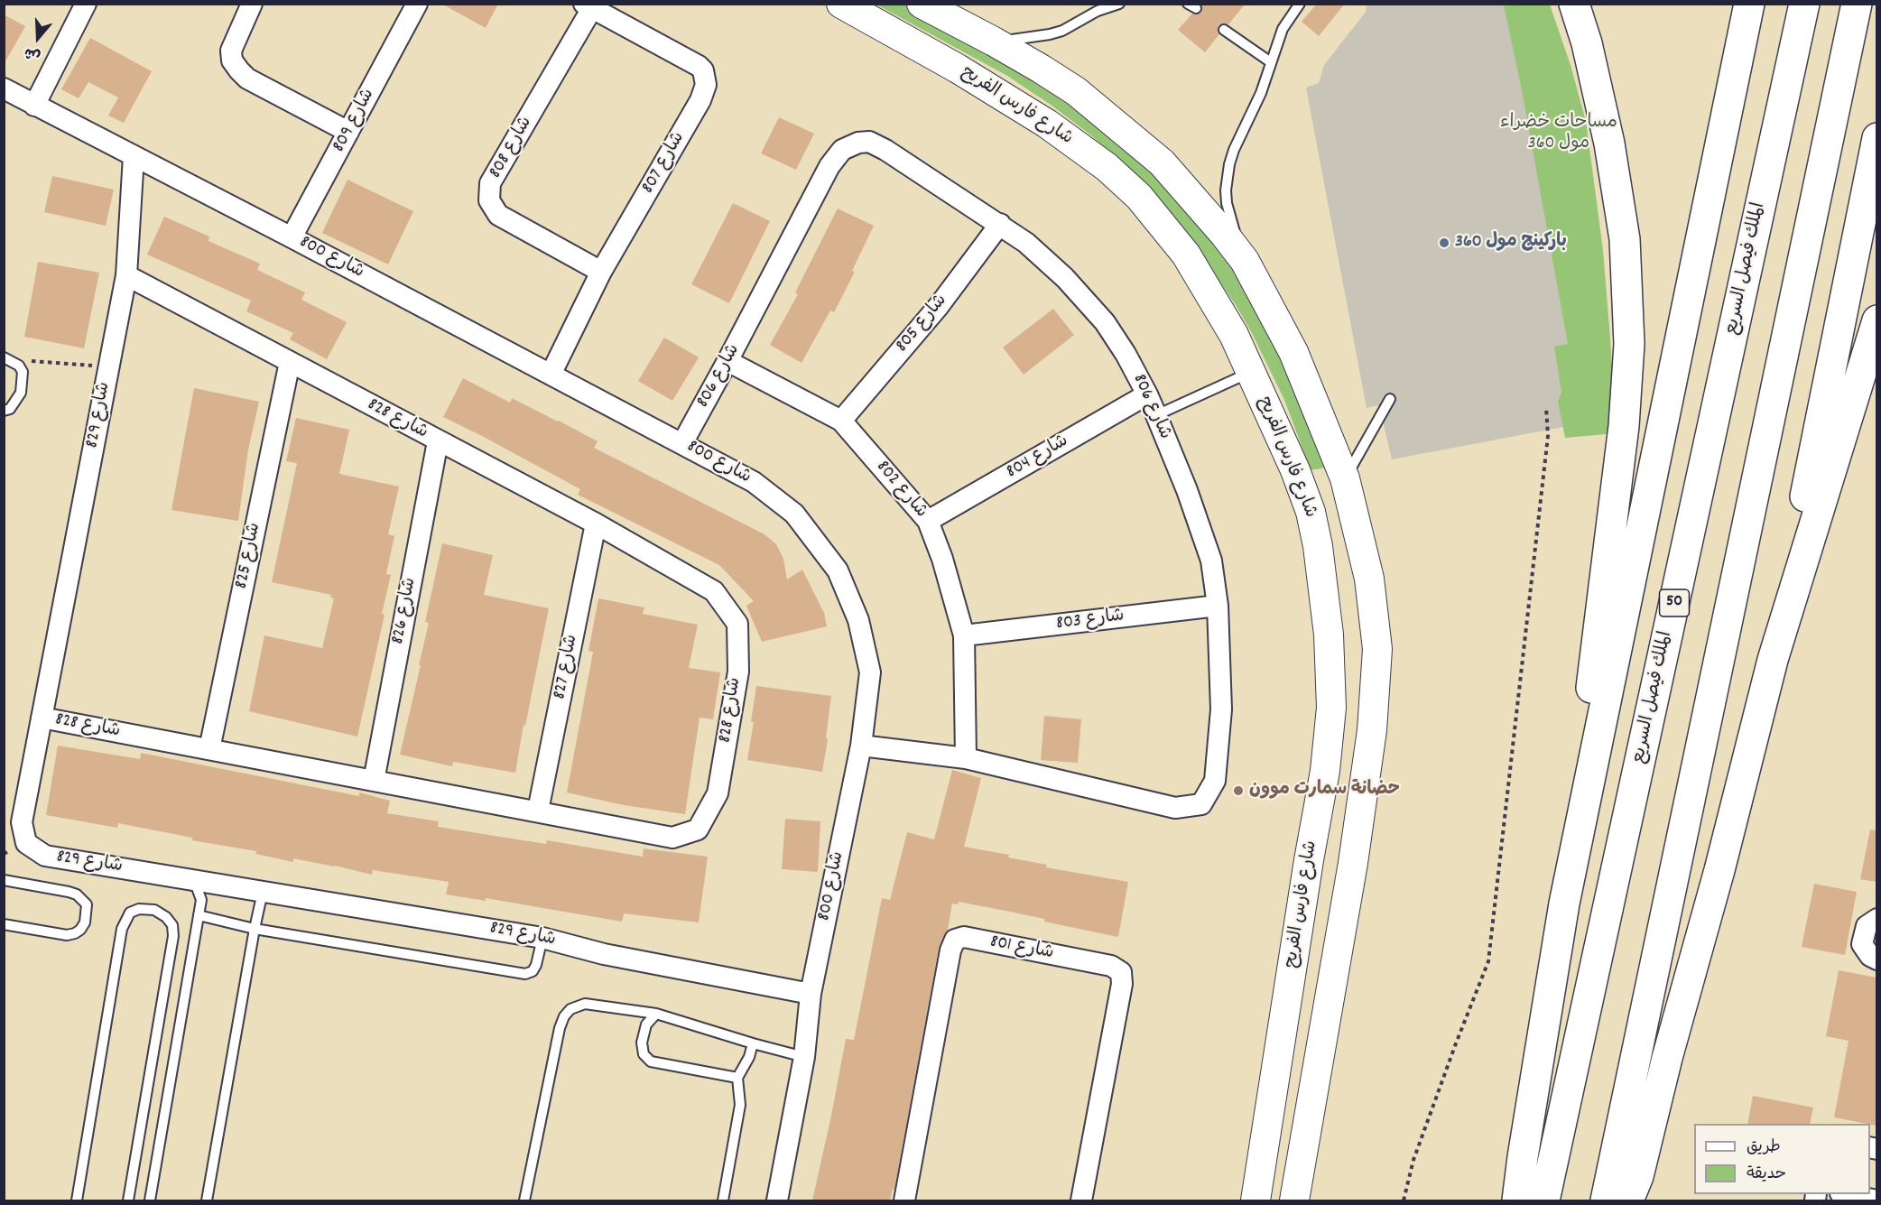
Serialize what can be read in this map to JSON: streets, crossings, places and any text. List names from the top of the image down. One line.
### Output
{"streets":{"highway":["الملك فيصل السريع","50"],"street":["شارع فارس الفريح","شارع 809","شارع 808","شارع 807","شارع 800","شارع 805","شارع 806","شارع 829","شارع 828","شارع 804","شارع 802","شارع 825","شارع 826","شارع 803","شارع 827","شارع 801"]},"crossings":[["شارع 809","شارع 800"],["شارع 808","شارع 807"],["شارع 807","شارع 800"],["شارع 800","شارع 806"],["شارع 800","شارع 829"],["شارع 805","شارع 806"],["شارع 805","شارع 802"],["شارع 806","شارع 804"],["شارع 806","شارع 802"],["شارع 806","شارع 803"],["شارع 829","شارع 828"],["شارع 828","شارع 825"],["شارع 828","شارع 826"],["شارع 828","شارع 827"],["شارع 804","شارع 802"],["شارع 802","شارع 803"]],"parks":["مساحات خضراء 360 مول"],"places":["باركينج مول 360","حضانة سمارت موون"],"legend":["طريق","حديقة"],"north":"bottom"}
